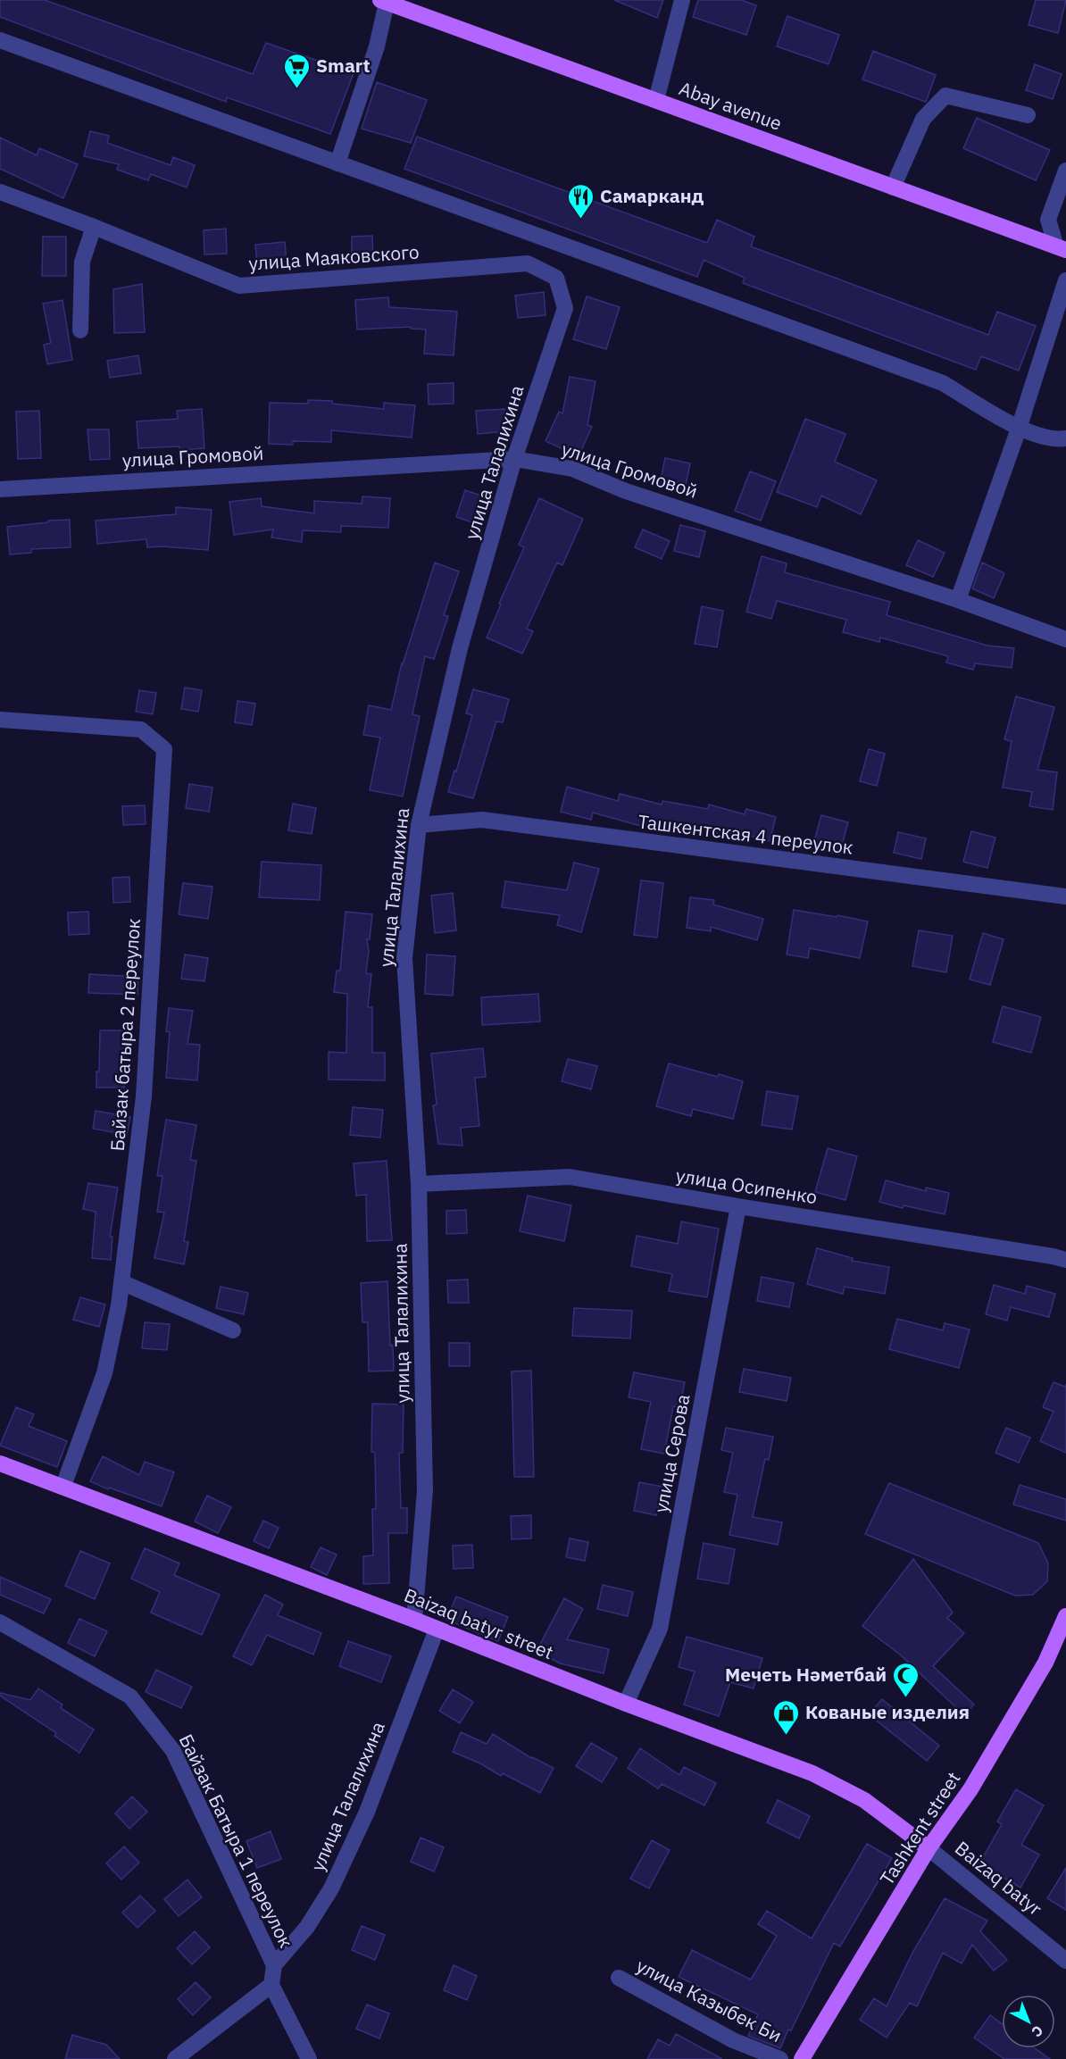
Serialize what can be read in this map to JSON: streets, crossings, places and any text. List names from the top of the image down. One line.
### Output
{"streets":{"main road":["Abay avenue","Baizaq batyr street","Tashkent street"],"street":["улица Маяковского","улица Громовой","улица Талалихина","Ташкентская 4 переулок","Байзак батыра 2 переулок","улица Осипенко","улица Серова","Байзак Батыра 1 переулок","Baizaq batyr","улица Казыбек Би"]},"crossings":[["улица Маяковского","улица Талалихина"],["улица Громовой","улица Талалихина"],["улица Талалихина","Ташкентская 4 переулок"],["улица Талалихина","улица Осипенко"],["улица Талалихина","Baizaq batyr street"],["улица Талалихина","Байзак Батыра 1 переулок"],["Байзак батыра 2 переулок","Baizaq batyr street"],["улица Осипенко","улица Серова"],["улица Серова","Baizaq batyr street"],["Baizaq batyr street","Tashkent street"],["Baizaq batyr street","Baizaq batyr"],["Tashkent street","Baizaq batyr"]],"places":{"supermarket":["Smart"],"restaurant":["Самарканд"],"mosque":["Мечеть Нәметбай"],"shop":["Кованые изделия"]},"north":"bottom right"}
